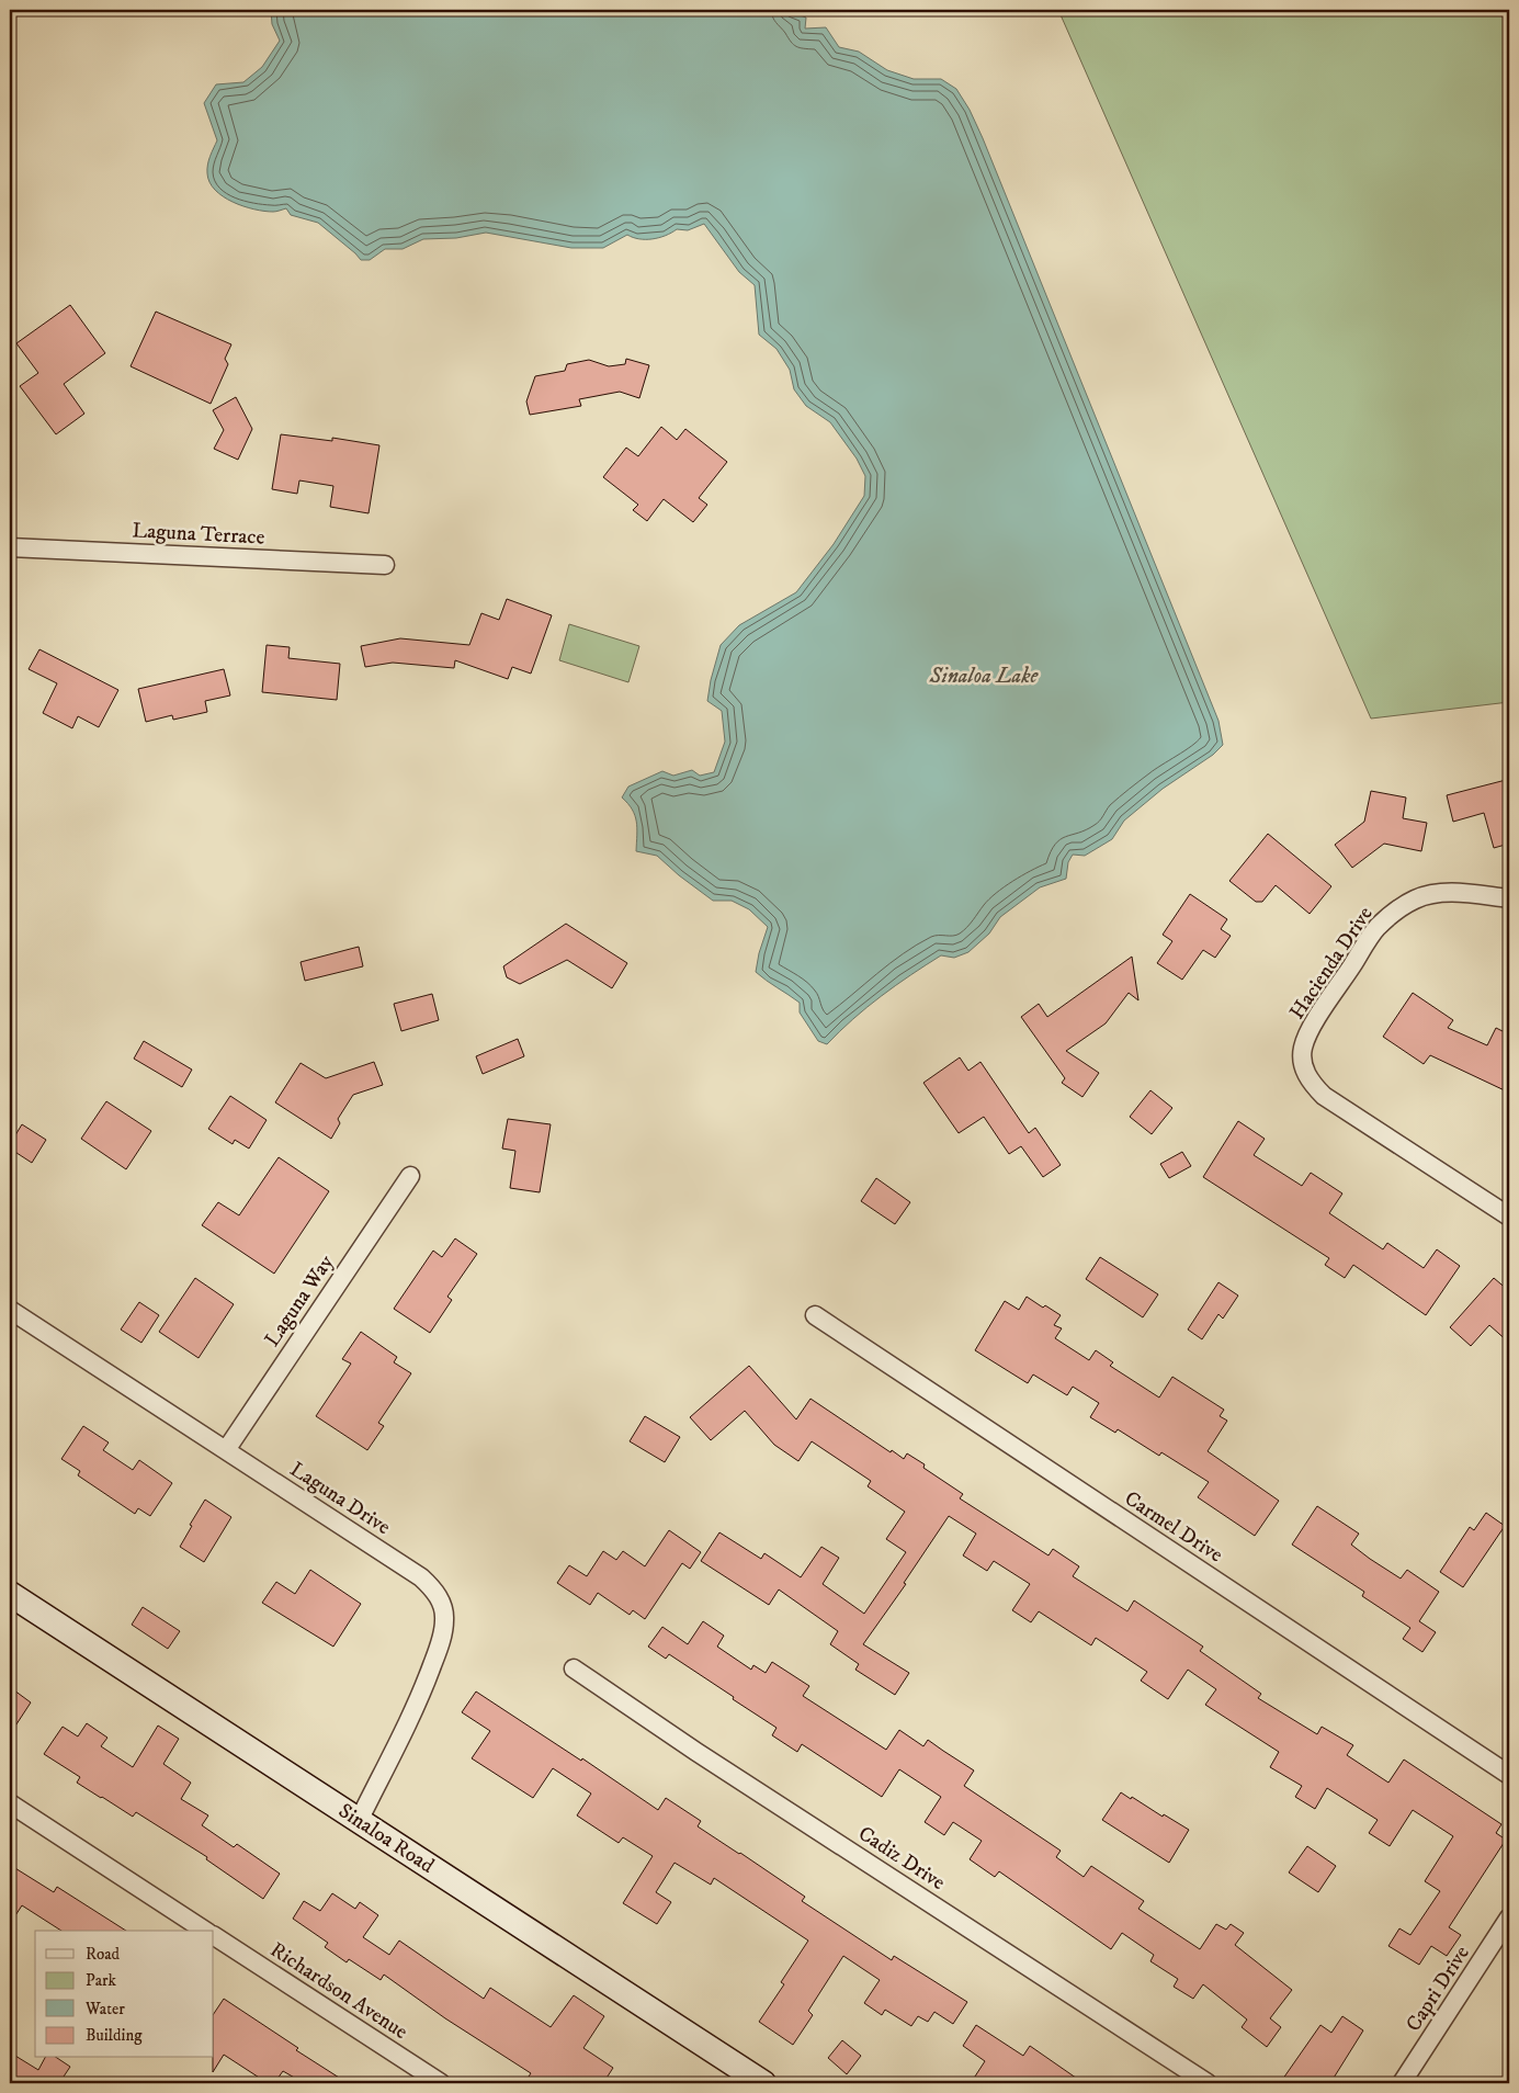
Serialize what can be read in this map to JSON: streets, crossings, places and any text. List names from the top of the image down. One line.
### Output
{"streets":{"street":["Laguna Terrace","Hacienda Drive","Laguna Way","Laguna Drive","Carmel Drive","Sinaloa Road","Cadiz Drive","Capri Drive","Richardson Avenue"]},"crossings":[["Laguna Way","Laguna Drive"],["Laguna Drive","Sinaloa Road"]],"water":["Sinaloa Lake"],"legend":["Road","Park","Water","Building"]}
